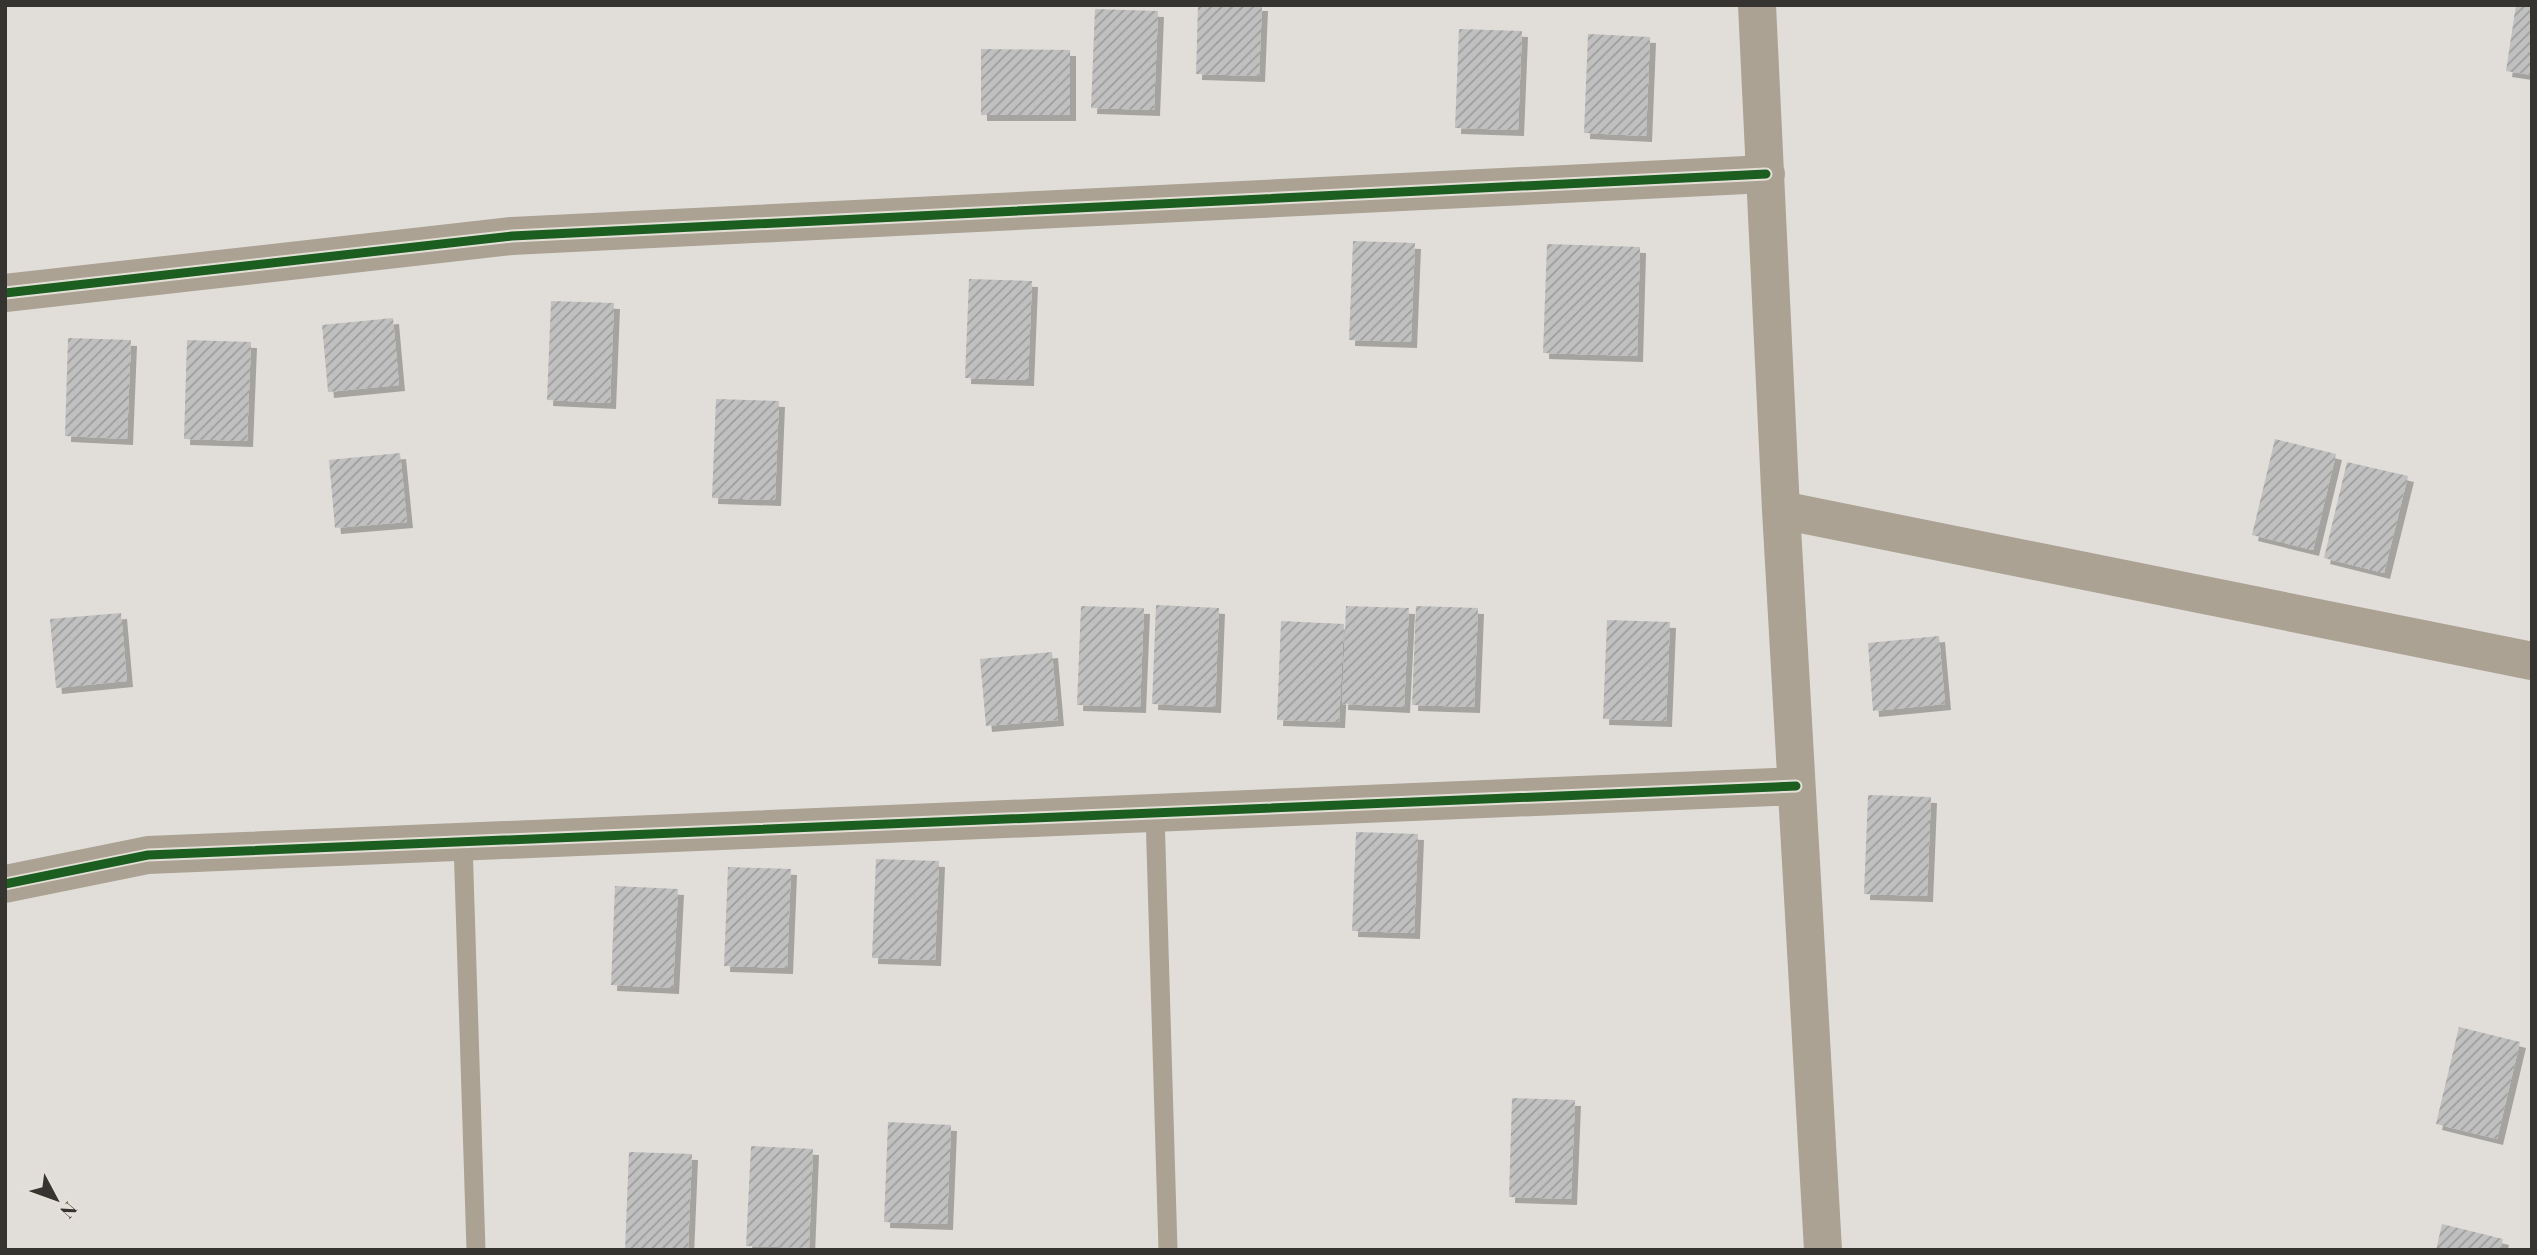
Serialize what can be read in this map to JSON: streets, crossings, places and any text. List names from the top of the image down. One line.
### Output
{"north":"bottom right"}
